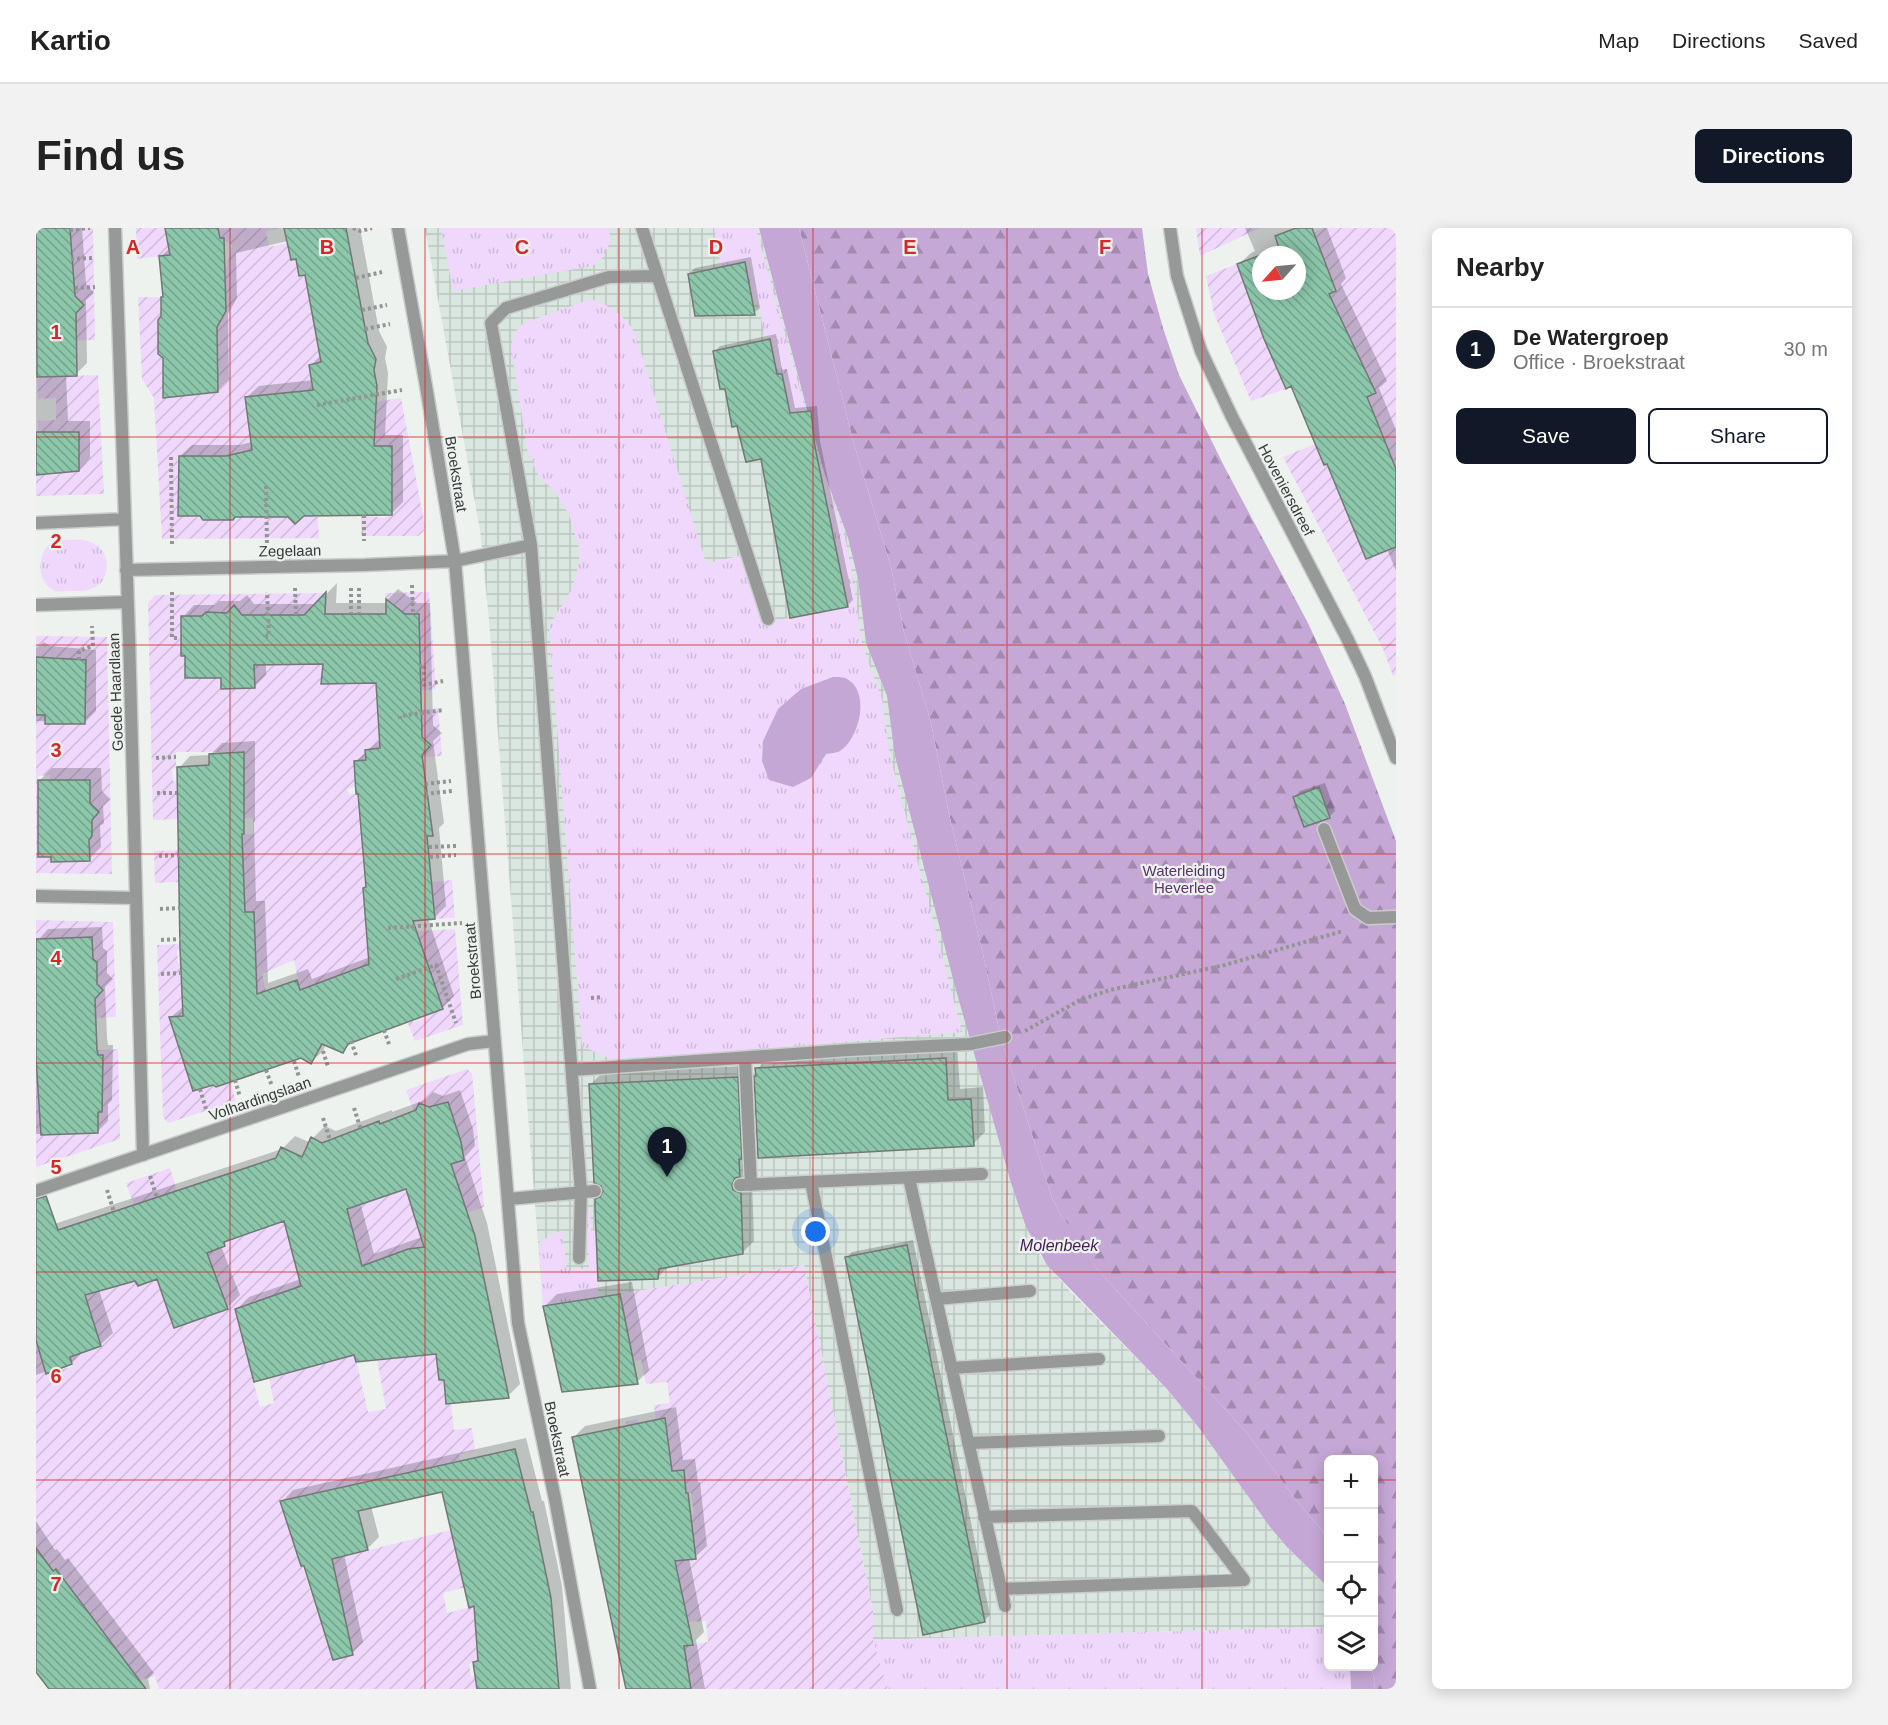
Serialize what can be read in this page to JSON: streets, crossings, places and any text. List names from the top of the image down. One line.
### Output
{"streets":{"street":["Broekstraat","Hoveniersdreef","Zegelaan","Goede Haardlaan","Volhardingslaan"]},"crossings":[["Broekstraat","Zegelaan"],["Broekstraat","Volhardingslaan"],["Zegelaan","Goede Haardlaan"],["Goede Haardlaan","Volhardingslaan"]],"water":["Molenbeek"],"parks":["Waterleiding Heverlee"],"north":"bottom left","page":{"header":"Kartio","nav":["Map","Directions","Saved"],"buttons":["Directions",["Save","Share"]],"title":"Find us","heading":"Nearby","list":[{"mark":"1","name":"De Watergroep","note":"Office · Broekstraat","value":"30 m"}],"pins":"1","map_buttons":["+","−"]},"grid":{"columns":["A","B","C","D","E","F"],"rows":["1","2","3","4","5","6","7"]}}
